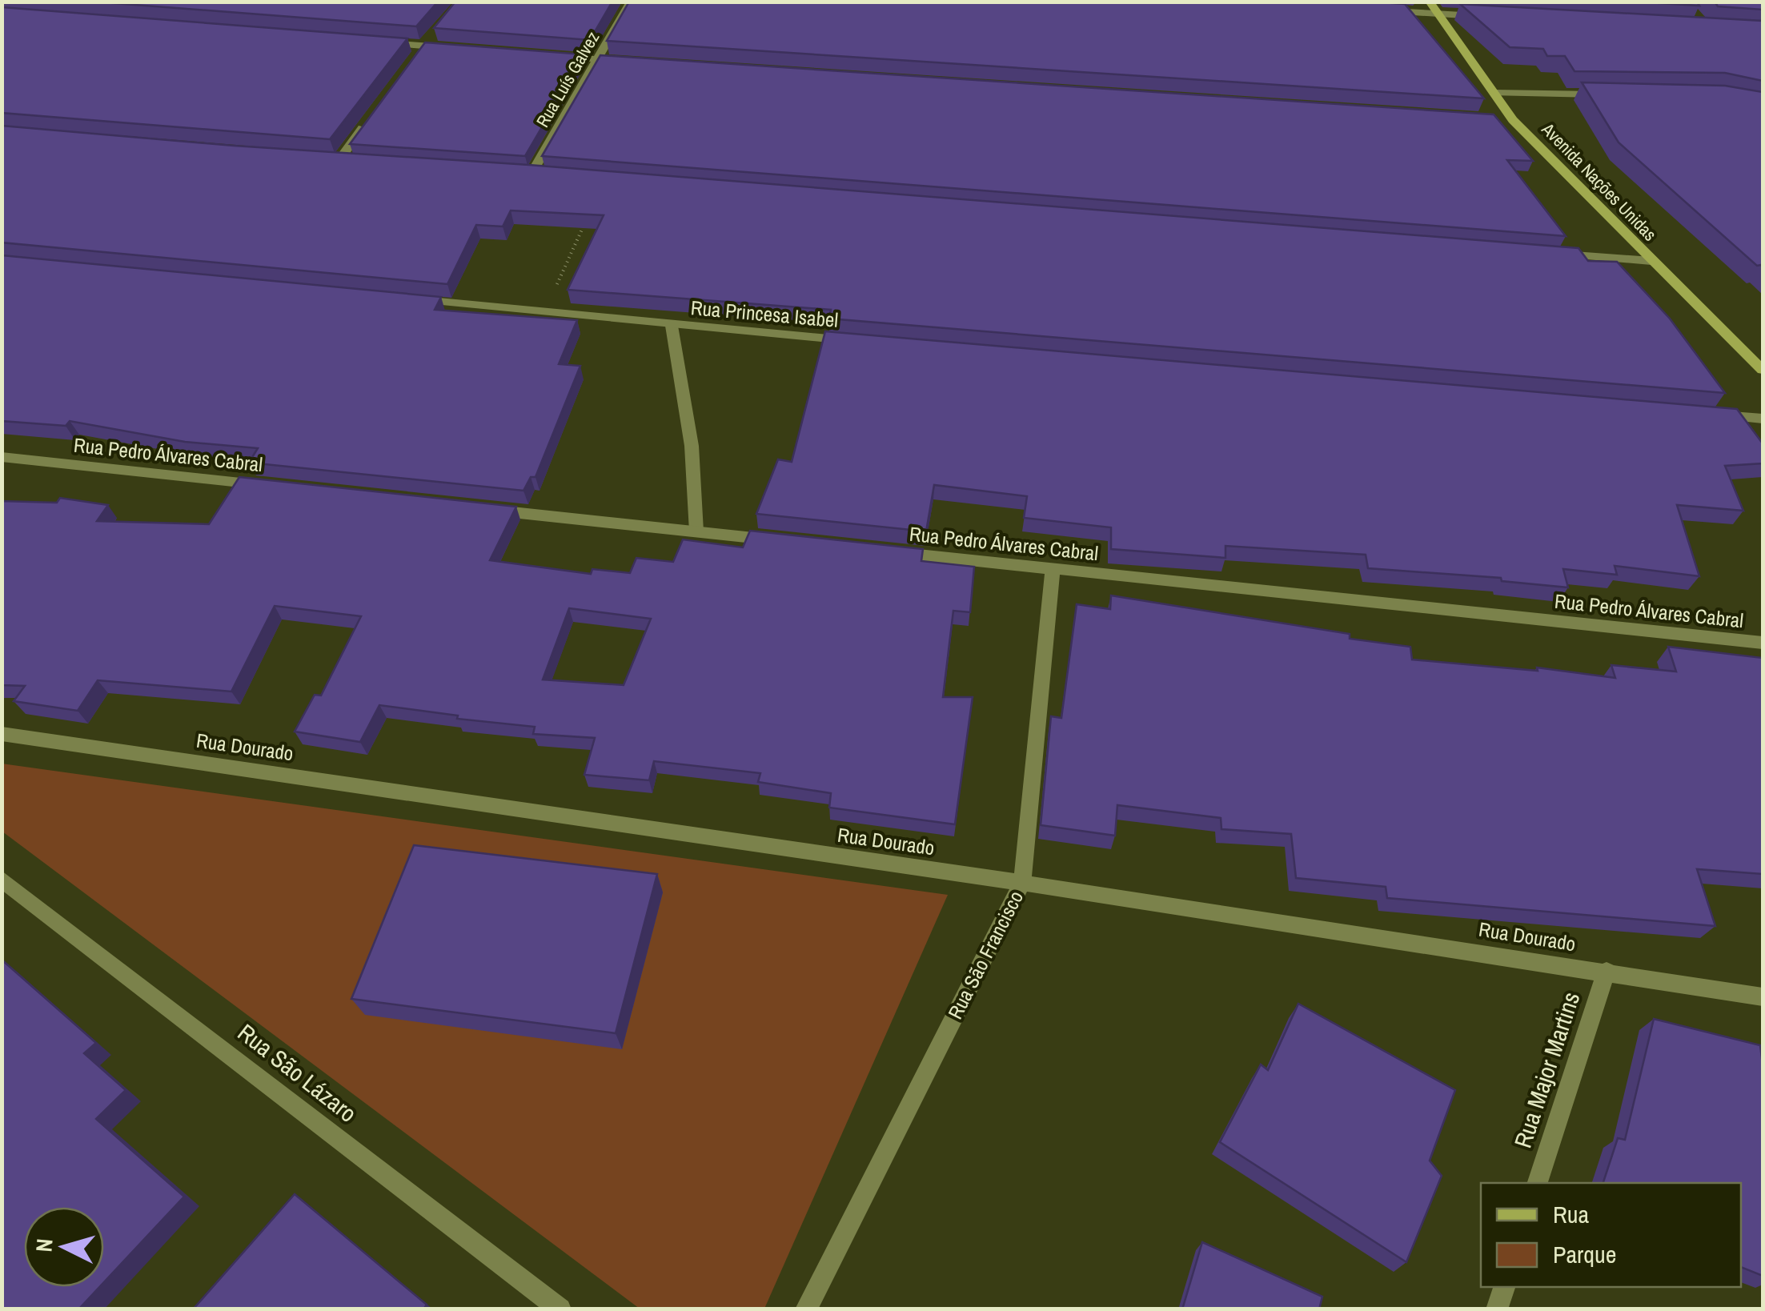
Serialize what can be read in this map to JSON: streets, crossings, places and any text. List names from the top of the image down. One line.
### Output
{"streets":{"street":["Rua Luís Galvez","Avenida Nações Unidas","Rua Princesa Isabel","Rua Pedro Álvares Cabral","Rua Dourado","Rua São Francisco","Rua Major Martins","Rua São Lázaro"]},"crossings":[["Rua Pedro Álvares Cabral","Rua São Francisco"],["Rua Dourado","Rua São Francisco"],["Rua Dourado","Rua Major Martins"]],"legend":["Rua","Parque"],"north":"left"}
